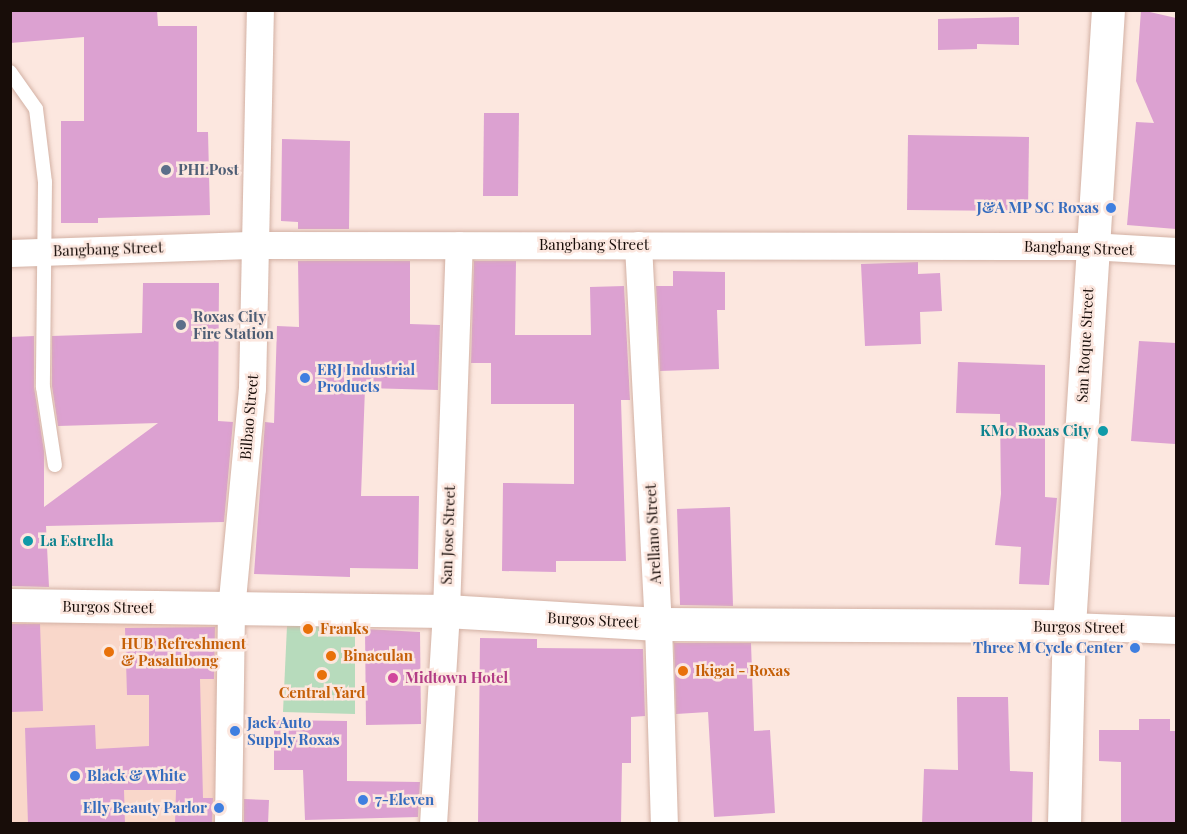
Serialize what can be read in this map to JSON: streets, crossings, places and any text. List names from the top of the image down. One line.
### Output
{"streets":{"street":["Bangbang Street","San Roque Street","Bilbao Street","Arellano Street","San Jose Street","Burgos Street"]},"crossings":[["Bangbang Street","San Roque Street"],["Bangbang Street","Bilbao Street"],["Bangbang Street","Arellano Street"],["Bangbang Street","San Jose Street"],["San Roque Street","Burgos Street"],["Bilbao Street","Burgos Street"],["Arellano Street","Burgos Street"],["San Jose Street","Burgos Street"]],"places":["PHLPost","J&A MP SC Roxas","Roxas City Fire Station","ERJ Industrial Products","KM0 Roxas City","La Estrella","Franks","Three M Cycle Center","HUB Refreshment & Pasalubong","Binaculan","Ikigai - Roxas","Central Yard","Midtown Hotel","Jack Auto Supply Roxas","Black & White","7-Eleven","Elly Beauty Parlor"]}
